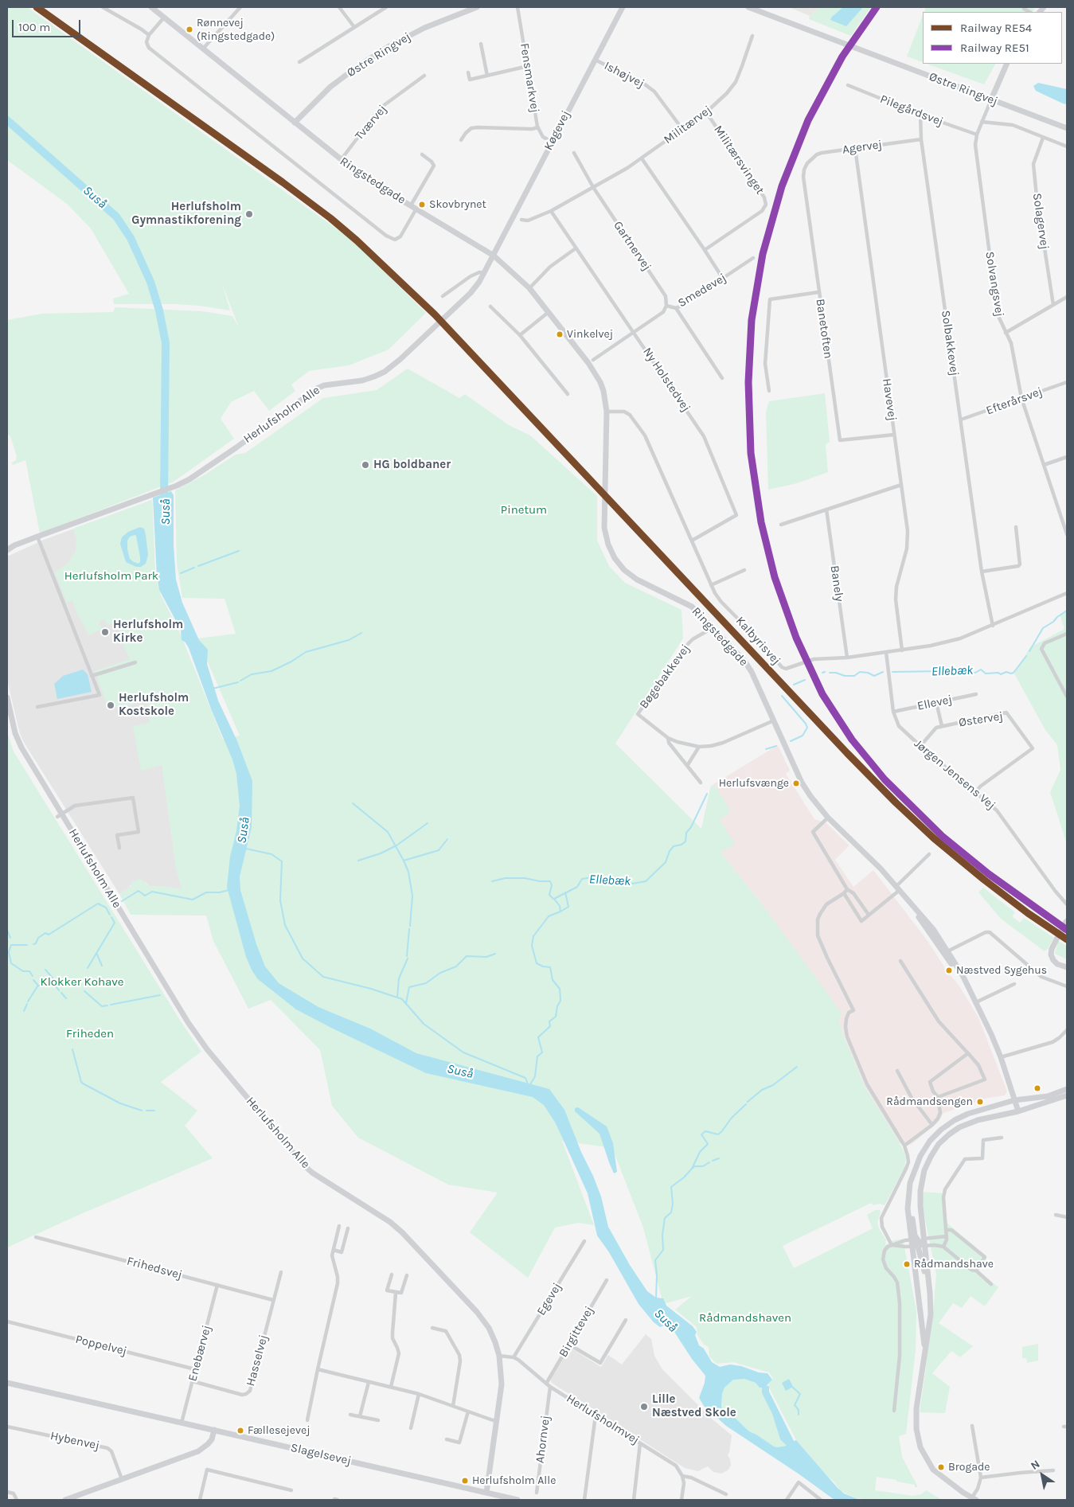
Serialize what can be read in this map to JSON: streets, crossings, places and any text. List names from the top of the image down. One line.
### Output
{"streets":{"street":["Østre Ringvej","Ishøjvej","Fensmarkvej","Pilegårdsvej","Tværvej","Militærvej","Køgevej","Agervej","Militærsvinget","Ringstedgade","Solagervej","Gartnervej","Solvangsvej","Smedevej","Banetoften","Solbakkevej","Ny Holstedvej","Havevej","Efterårsvej","Herlufsholm Alle","Banely","Kalbyrisvej","Bøgebakkevej","Ellevej","Østervej","Jørgen Jensens Vej","Frihedsvej","Egevej","Birgittevej","Poppelvej","Enebærvej","Hasselvej","Herlufsholmvej","Ahornvej","Hybenvej","Slagelsevej"]},"crossings":[["Østre Ringvej","Ringstedgade"],["Østre Ringvej","Solvangsvej"],["Ishøjvej","Militærvej"],["Ishøjvej","Køgevej"],["Fensmarkvej","Køgevej"],["Pilegårdsvej","Solvangsvej"],["Pilegårdsvej","Solbakkevej"],["Tværvej","Ringstedgade"],["Militærvej","Militærsvinget"],["Militærvej","Gartnervej"],["Militærvej","Ny Holstedvej"],["Køgevej","Ringstedgade"],["Køgevej","Herlufsholm Alle"],["Agervej","Banetoften"],["Agervej","Solbakkevej"],["Agervej","Havevej"],["Ringstedgade","Herlufsholm Alle"],["Ringstedgade","Kalbyrisvej"],["Ringstedgade","Bøgebakkevej"],["Gartnervej","Smedevej"],["Solvangsvej","Efterårsvej"],["Smedevej","Ny Holstedvej"],["Banetoften","Havevej"],["Solbakkevej","Efterårsvej"],["Solbakkevej","Kalbyrisvej"],["Ny Holstedvej","Kalbyrisvej"],["Havevej","Kalbyrisvej"],["Herlufsholm Alle","Slagelsevej"],["Banely","Kalbyrisvej"],["Kalbyrisvej","Jørgen Jensens Vej"],["Ellevej","Jørgen Jensens Vej"],["Østervej","Jørgen Jensens Vej"],["Frihedsvej","Enebærvej"],["Frihedsvej","Hasselvej"],["Egevej","Herlufsholmvej"],["Birgittevej","Herlufsholmvej"],["Poppelvej","Enebærvej"],["Enebærvej","Hasselvej"],["Enebærvej","Slagelsevej"],["Herlufsholmvej","Ahornvej"]],"water":["Suså","Ellebæk"],"parks":["Pinetum","Herlufsholm Park","Klokker Kohave","Friheden","Rådmandshaven"],"places":["Rønnevej (Ringstedgade)","Skovbrynet","Herlufsholm Gymnastikforening","Vinkelvej","HG boldbaner","Herlufsholm Kirke","Herlufsholm Kostskole","Herlufsvænge","Næstved Sygehus","Rådmandsengen","Rådmandshave","Lille Næstved Skole","Fællesejevej","Brogade","Herlufsholm Alle"],"lines":["rail line RE54","rail line RE51"],"legend":["Railway RE54","Railway RE51"],"scale_bar":"100 m","north":"top left"}
